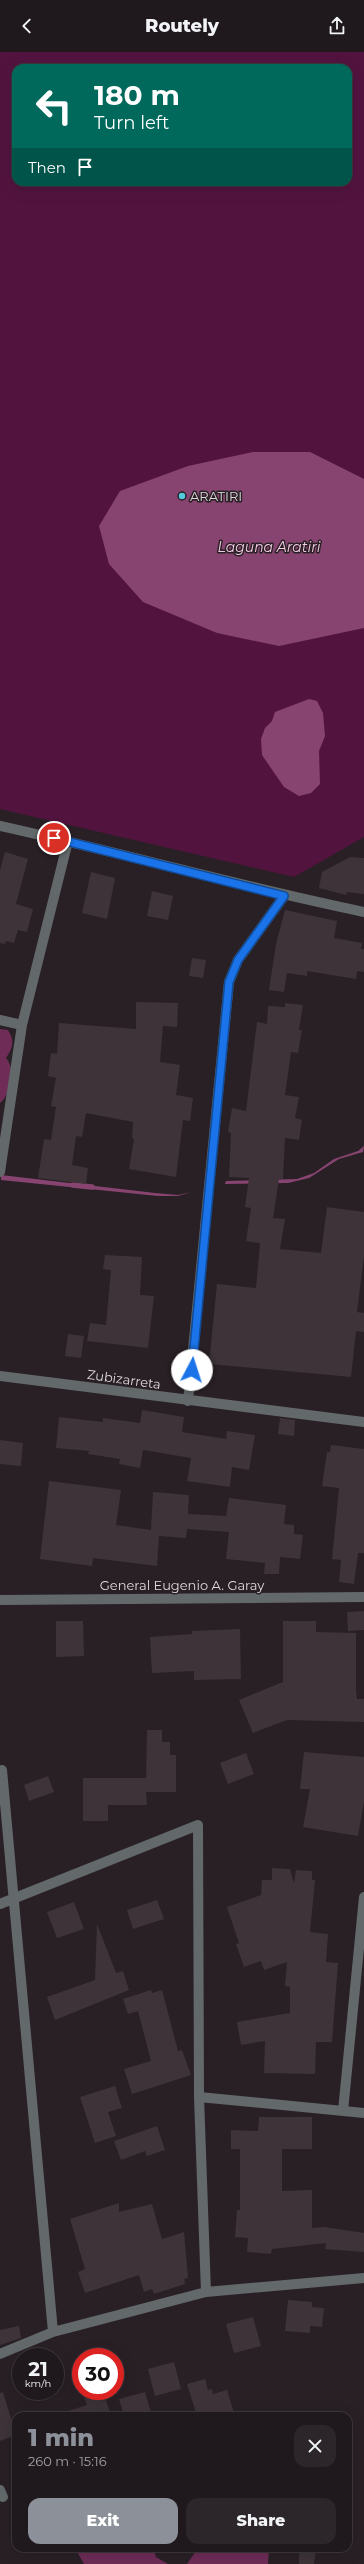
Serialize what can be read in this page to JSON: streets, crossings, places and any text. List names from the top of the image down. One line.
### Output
{"streets":{"street":["Zubizarreta","General Eugenio A. Garay"]},"water":["Laguna Aratiri"],"places":["ARATIRI"],"page":{"header":"Routely","turn":["180 m","Turn left"],"then":"Then","speed":"21 km/h","limit":"30","heading":["1 min","260 m · 15:16"],"buttons":["Exit","Share"]}}
